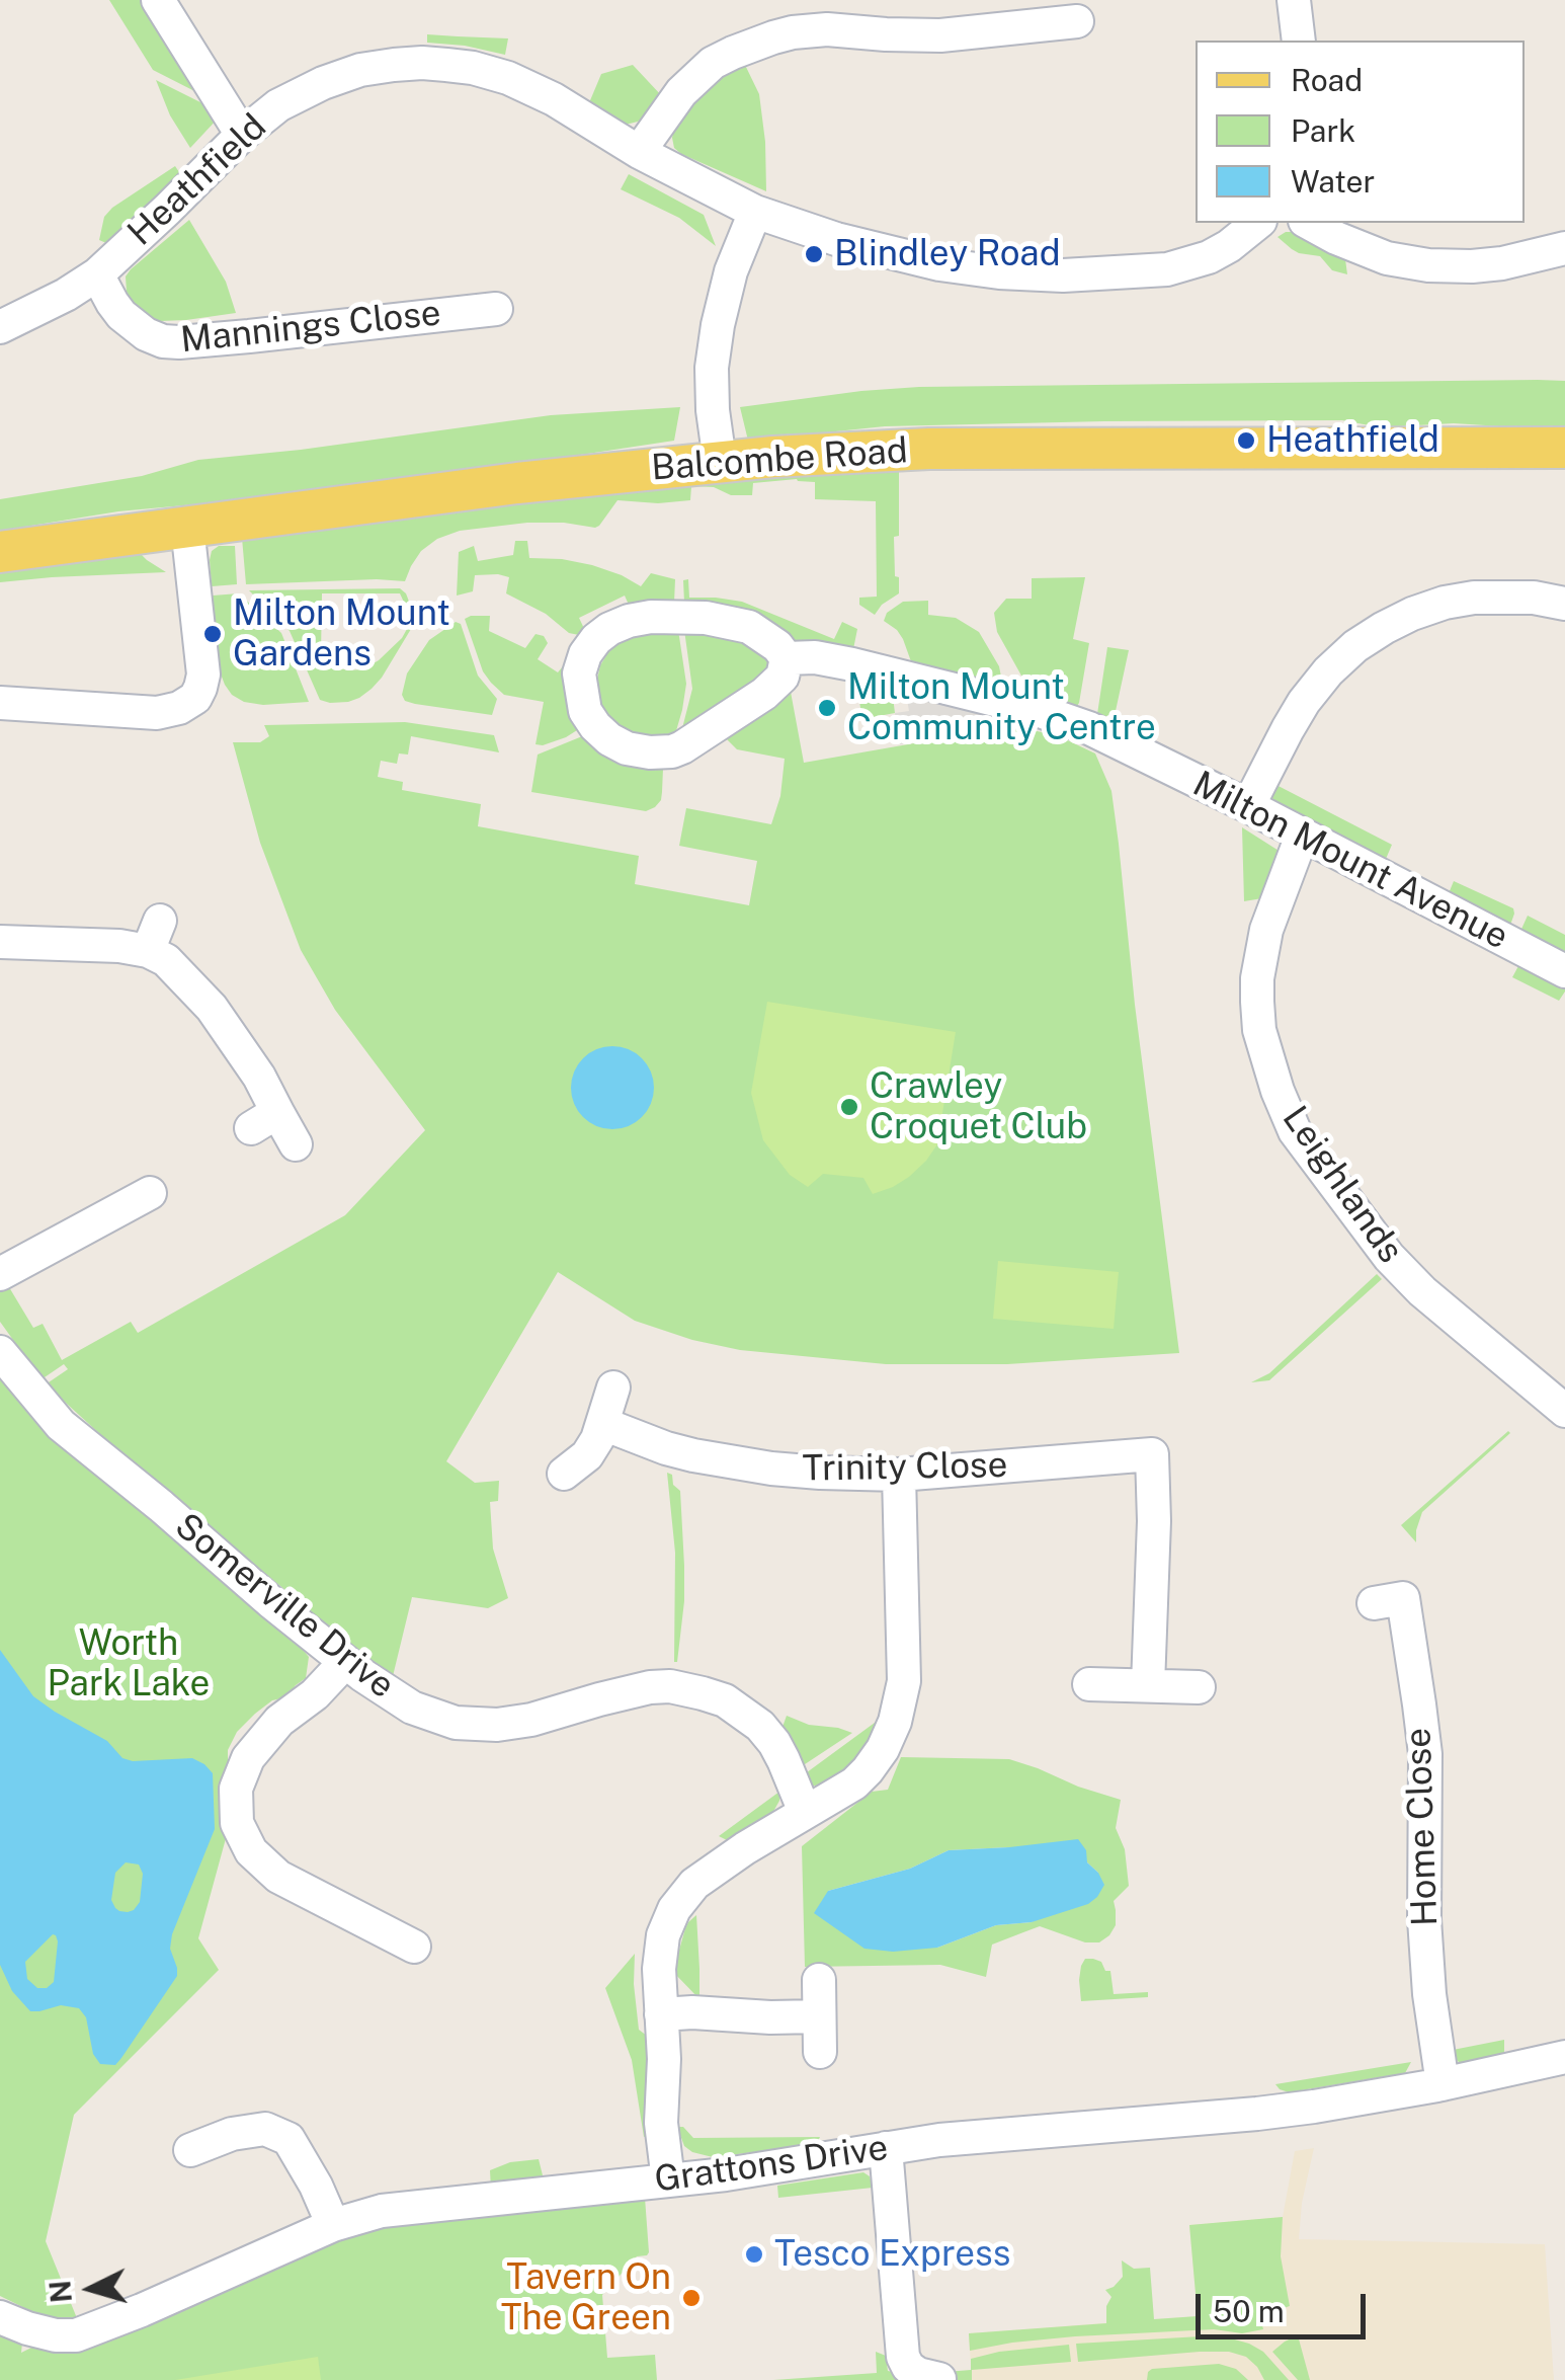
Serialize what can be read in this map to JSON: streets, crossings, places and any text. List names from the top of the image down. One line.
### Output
{"streets":{"main road":["Balcombe Road"],"street":["Heathfield","Mannings Close","Milton Mount Avenue","Leighlands","Trinity Close","Somerville Drive","Home Close","Grattons Drive"]},"crossings":[["Heathfield","Mannings Close"],["Milton Mount Avenue","Leighlands"],["Home Close","Grattons Drive"]],"parks":["Worth Park Lake"],"places":["Blindley Road","Heathfield","Milton Mount Gardens","Milton Mount Community Centre","Crawley Croquet Club","Tesco Express","Tavern On The Green"],"legend":["Road","Park","Water"],"scale_bar":"50 m","north":"left"}
